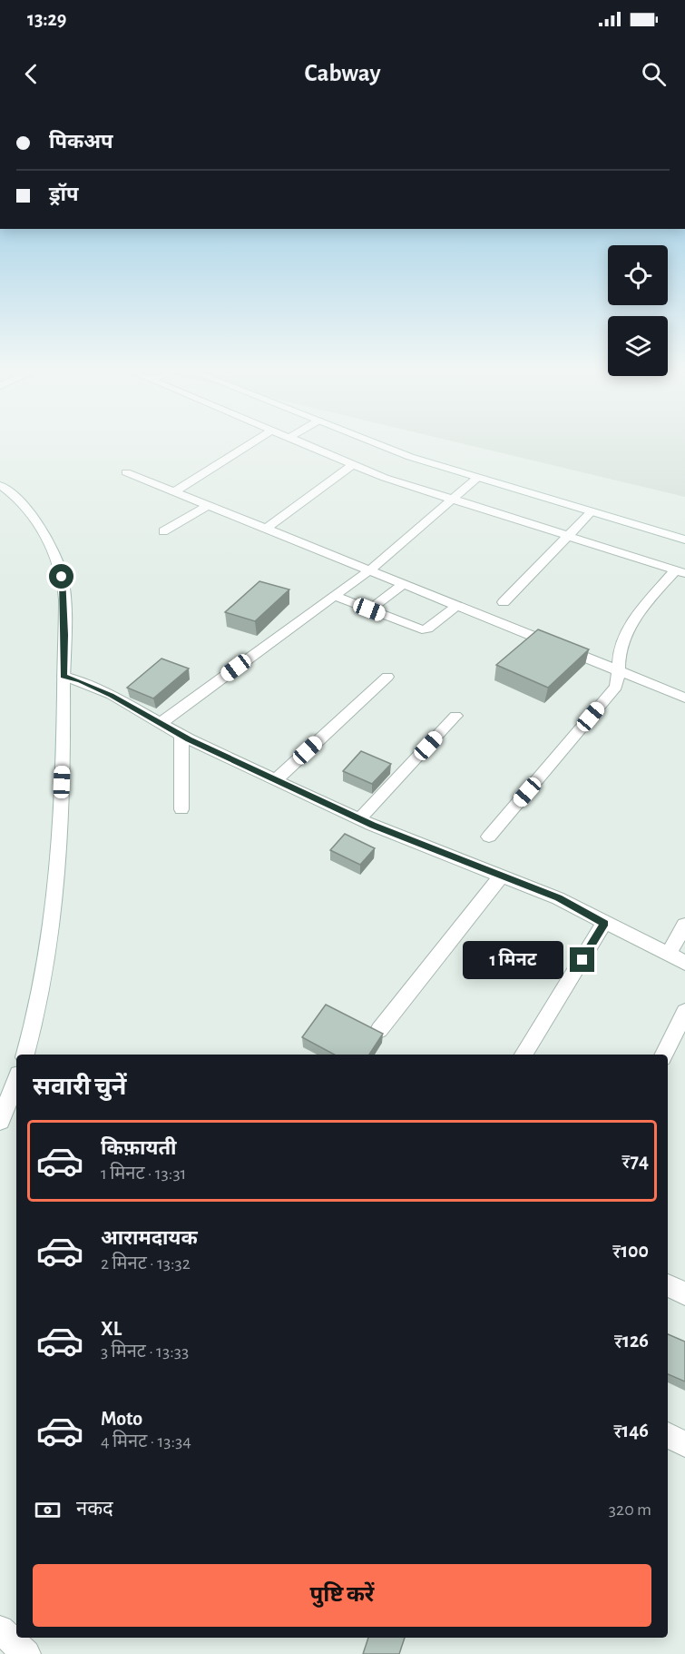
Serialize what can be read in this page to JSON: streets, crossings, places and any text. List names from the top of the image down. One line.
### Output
{"page":{"status":"13:29","header":"Cabway","banner":["पिकअप","ड्रॉप"],"bubble":"1 मिनट","heading":"सवारी चुनें","list":[{"name":"किफ़ायती","note":"1 मिनट · 13:31","value":"₹74"},{"name":"आरामदायक","note":"2 मिनट · 13:32","value":"₹100"},{"name":"XL","note":"3 मिनट · 13:33","value":"₹126"},{"name":"Moto","note":"4 मिनट · 13:34","value":"₹146"}],"pay":["नकद","320 m"],"buttons":"पुष्टि करें"}}
